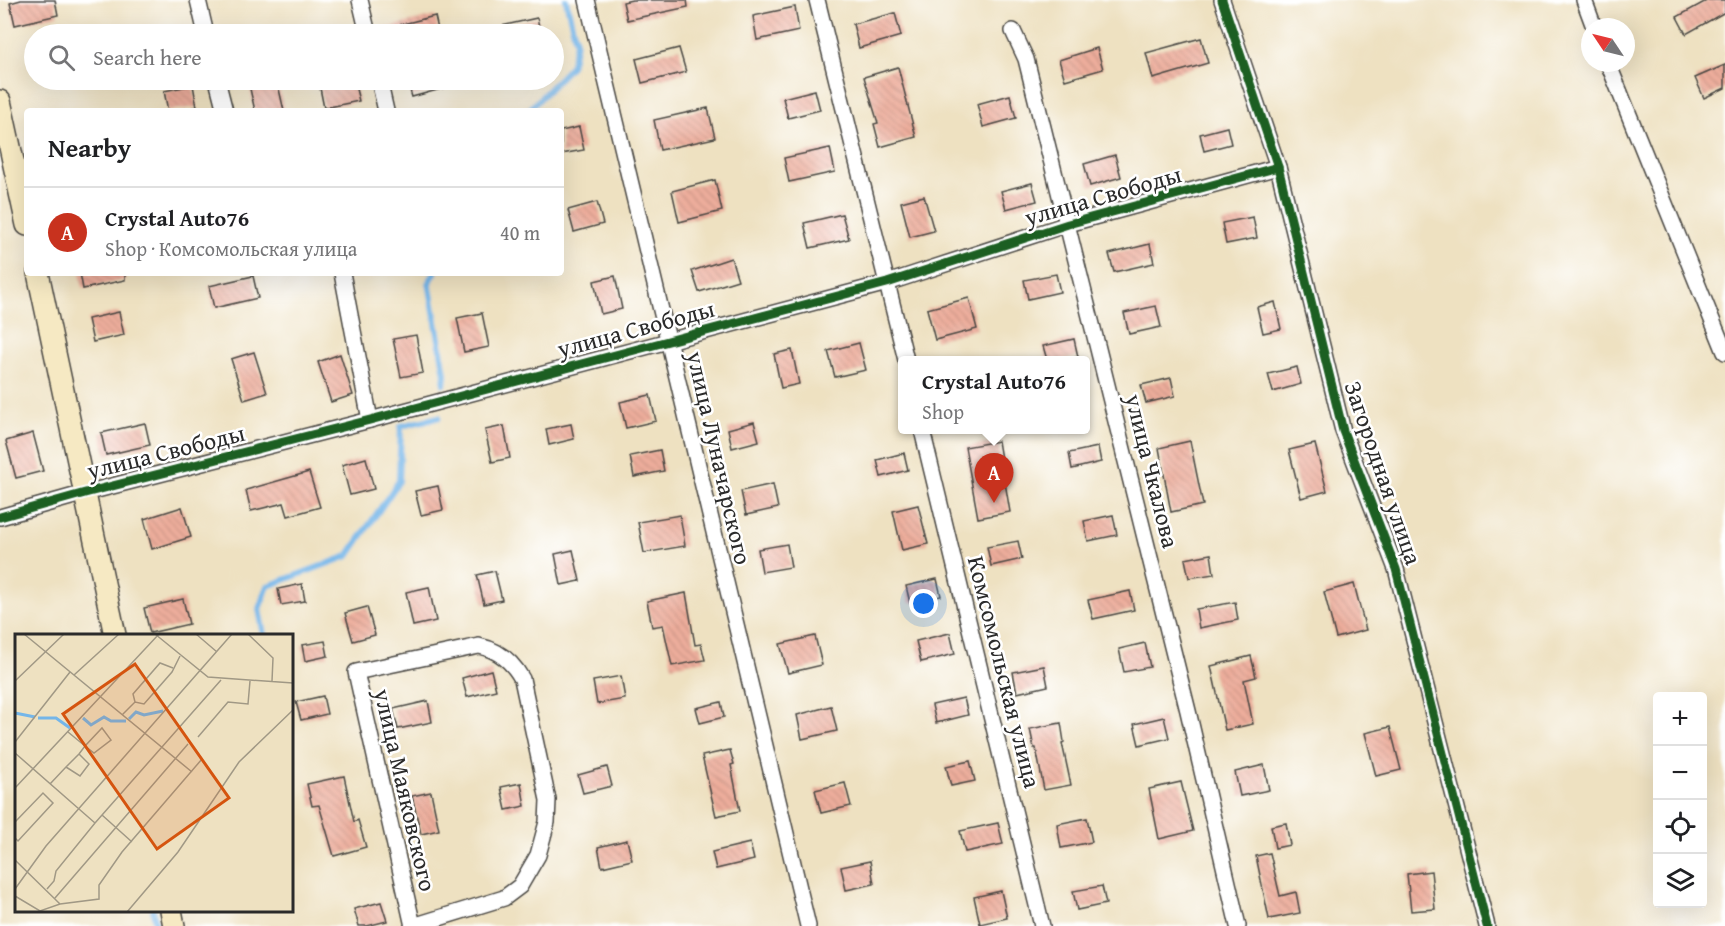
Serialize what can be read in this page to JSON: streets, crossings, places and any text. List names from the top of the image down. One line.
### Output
{"streets":{"street":["улица Свободы","улица Луначарского","улица Чкалова","Загородная улица","Комсомольская улица","улица Маяковского"]},"crossings":[["улица Свободы","улица Луначарского"],["улица Свободы","улица Чкалова"],["улица Свободы","Загородная улица"]],"north":"top left","page":{"search":"Search here","heading":"Nearby","list":[{"mark":"A","name":"Crystal Auto76","note":"Shop · Комсомольская улица","value":"40 m"}],"popup":["Crystal Auto76","Shop"],"pins":"A","map_buttons":["+","−"]}}
